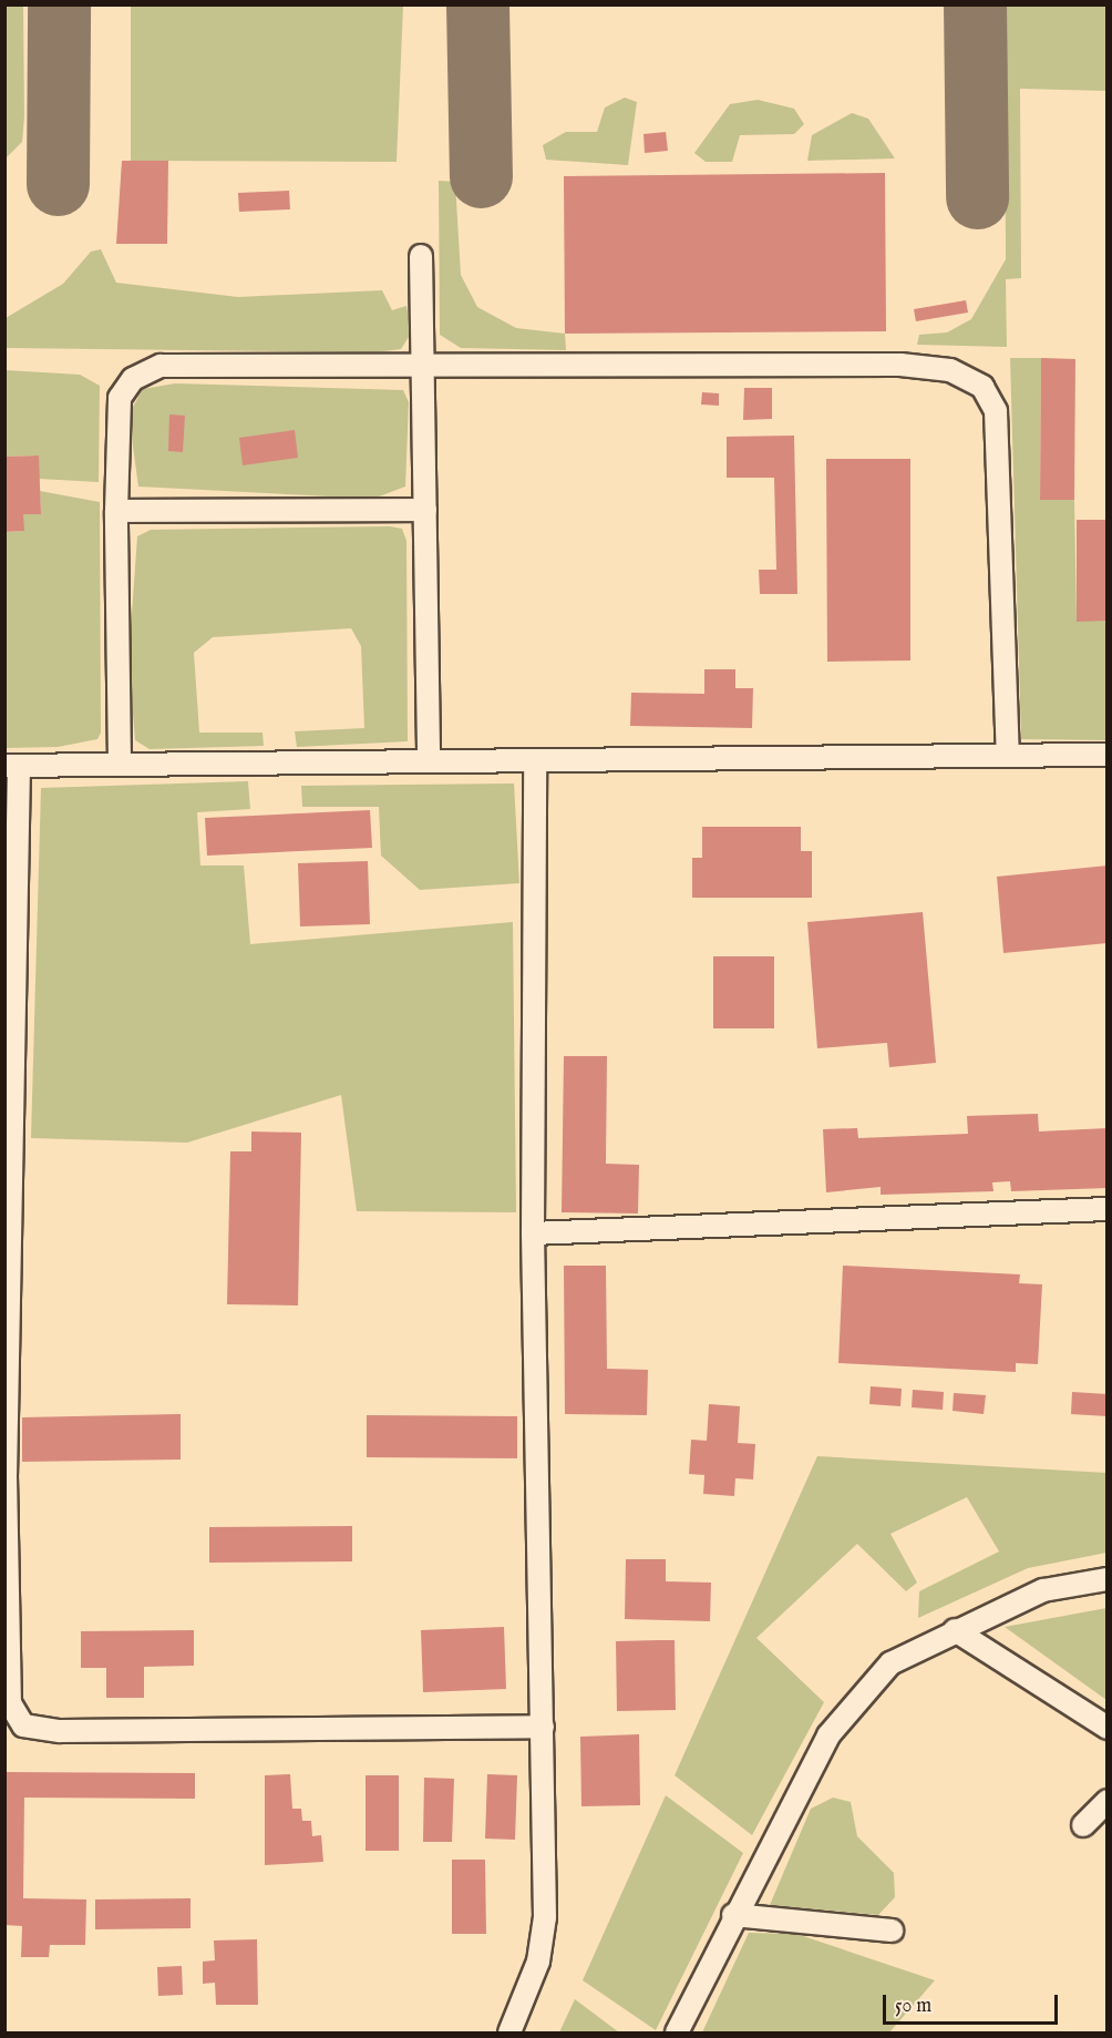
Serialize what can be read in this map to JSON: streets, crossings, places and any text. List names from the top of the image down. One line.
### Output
{"scale_bar":"50 m"}
